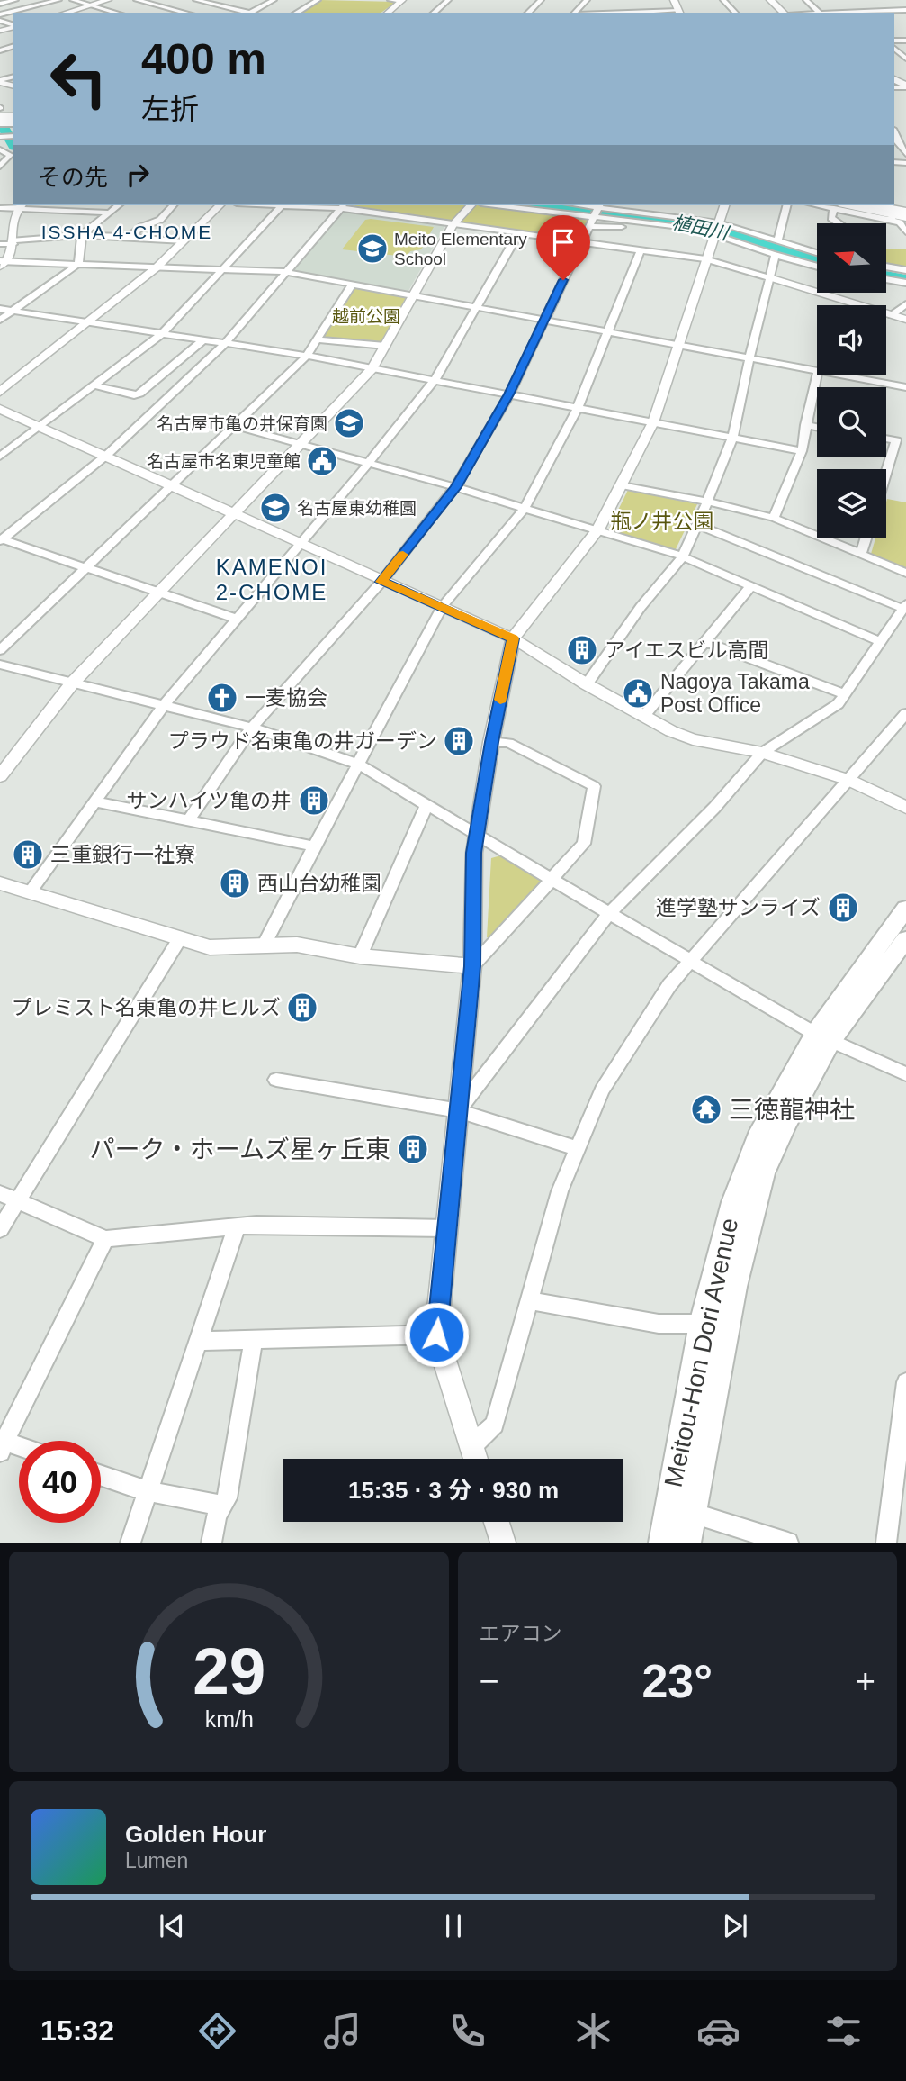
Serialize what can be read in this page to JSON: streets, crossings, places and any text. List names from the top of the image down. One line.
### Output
{"streets":{"main road":["Meitou-Hon Dori Avenue"]},"districts":["ISSHA 4-CHOME","KAMENOI 2-CHOME"],"water":["植田川"],"parks":["越前公園","瓶ノ井公園"],"places":{"school or university":["Meito Elementary School","名古屋市亀の井保育園","名古屋東幼稚園"],"public building":["名古屋市名東児童館","Nagoya Takama Post Office"],"building":["アイエスビル高間","プラウド名東亀の井ガーデン","サンハイツ亀の井","三重銀行一社寮","西山台幼稚園","進学塾サンライズ","プレミスト名東亀の井ヒルズ","パーク・ホームズ星ヶ丘東"],"church":["一麦協会"],"temple":["三徳龍神社"]},"north":"left","page":{"turn":["400 m","左折"],"then":"その先","limit":"40","trip":"15:35 · 3 分 · 930 m","tile":"エアコン","heat":["−","23°","+"],"song":["Golden Hour","Lumen"],"tabs":"15:32","gauge":["29","km/h"]}}
